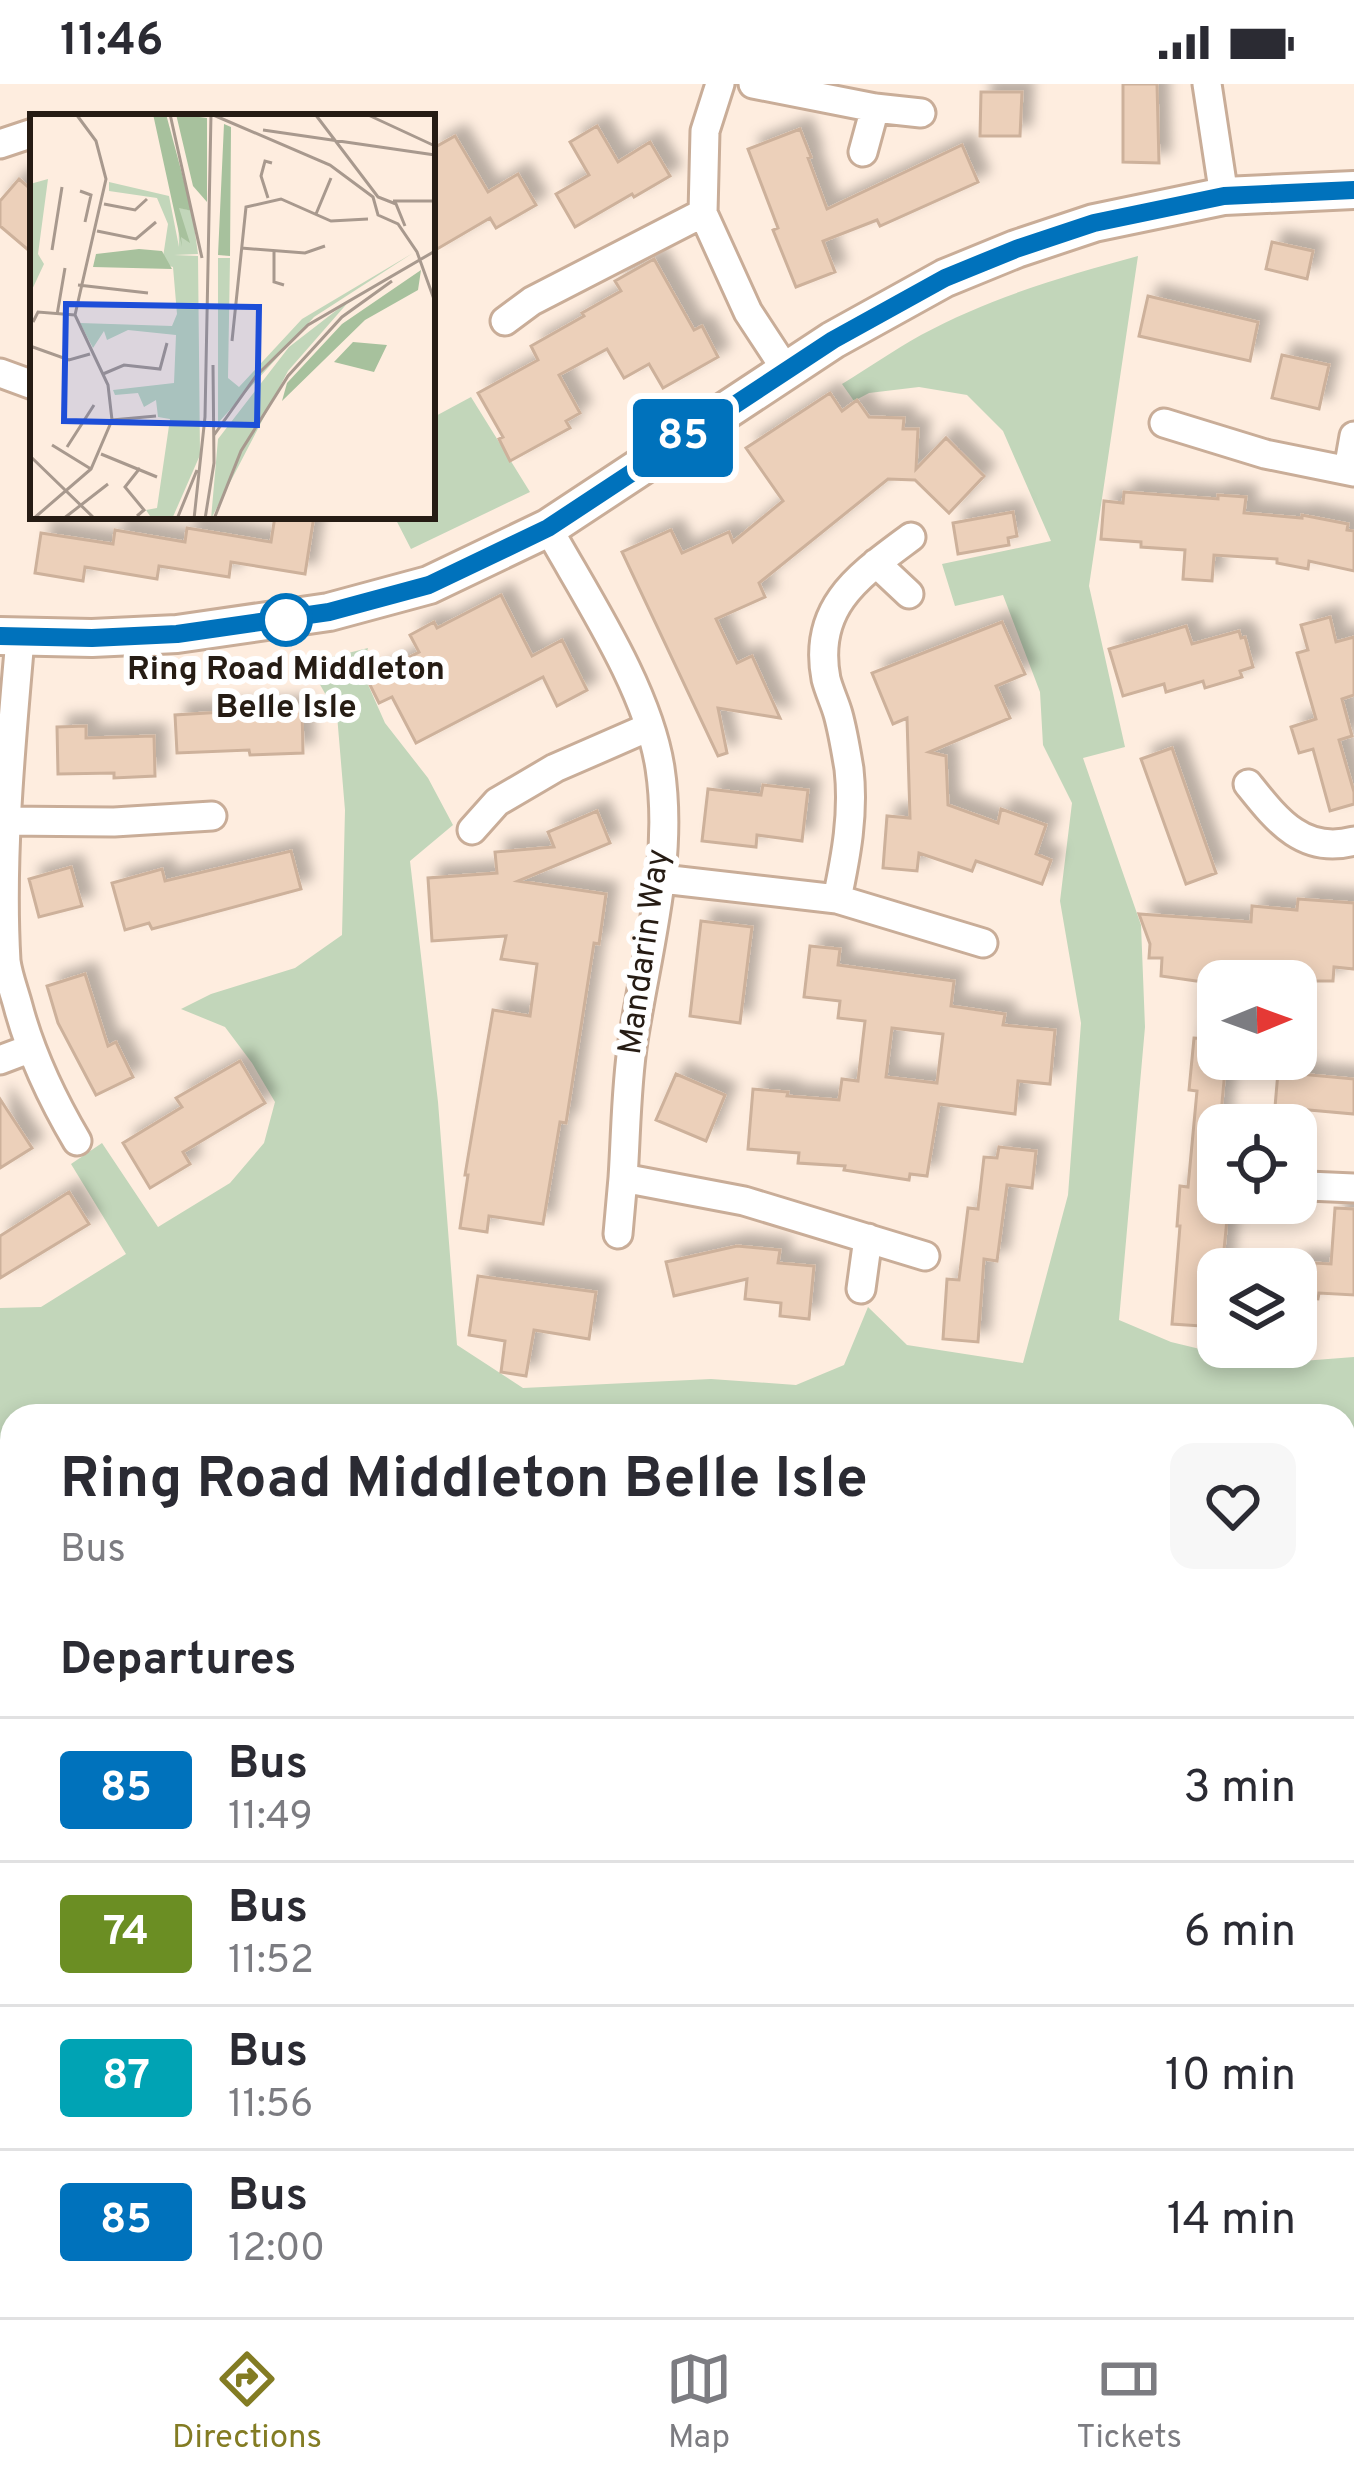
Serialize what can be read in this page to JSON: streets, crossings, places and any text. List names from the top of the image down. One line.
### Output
{"streets":{"street":["Mandarin Way"]},"places":["Ring Road Middleton Belle Isle"],"lines":["bus line 85"],"north":"right","page":{"status":"11:46","on_map":"85","heading":[["Ring Road Middleton Belle Isle","Bus"],"Departures"],"list":[{"mark":"85","name":"Bus","note":"11:49","value":"3 min"},{"mark":"74","name":"Bus","note":"11:52","value":"6 min"},{"mark":"87","name":"Bus","note":"11:56","value":"10 min"},{"mark":"85","name":"Bus","note":"12:00","value":"14 min"}],"tabs":["Directions","Map","Tickets"]}}
